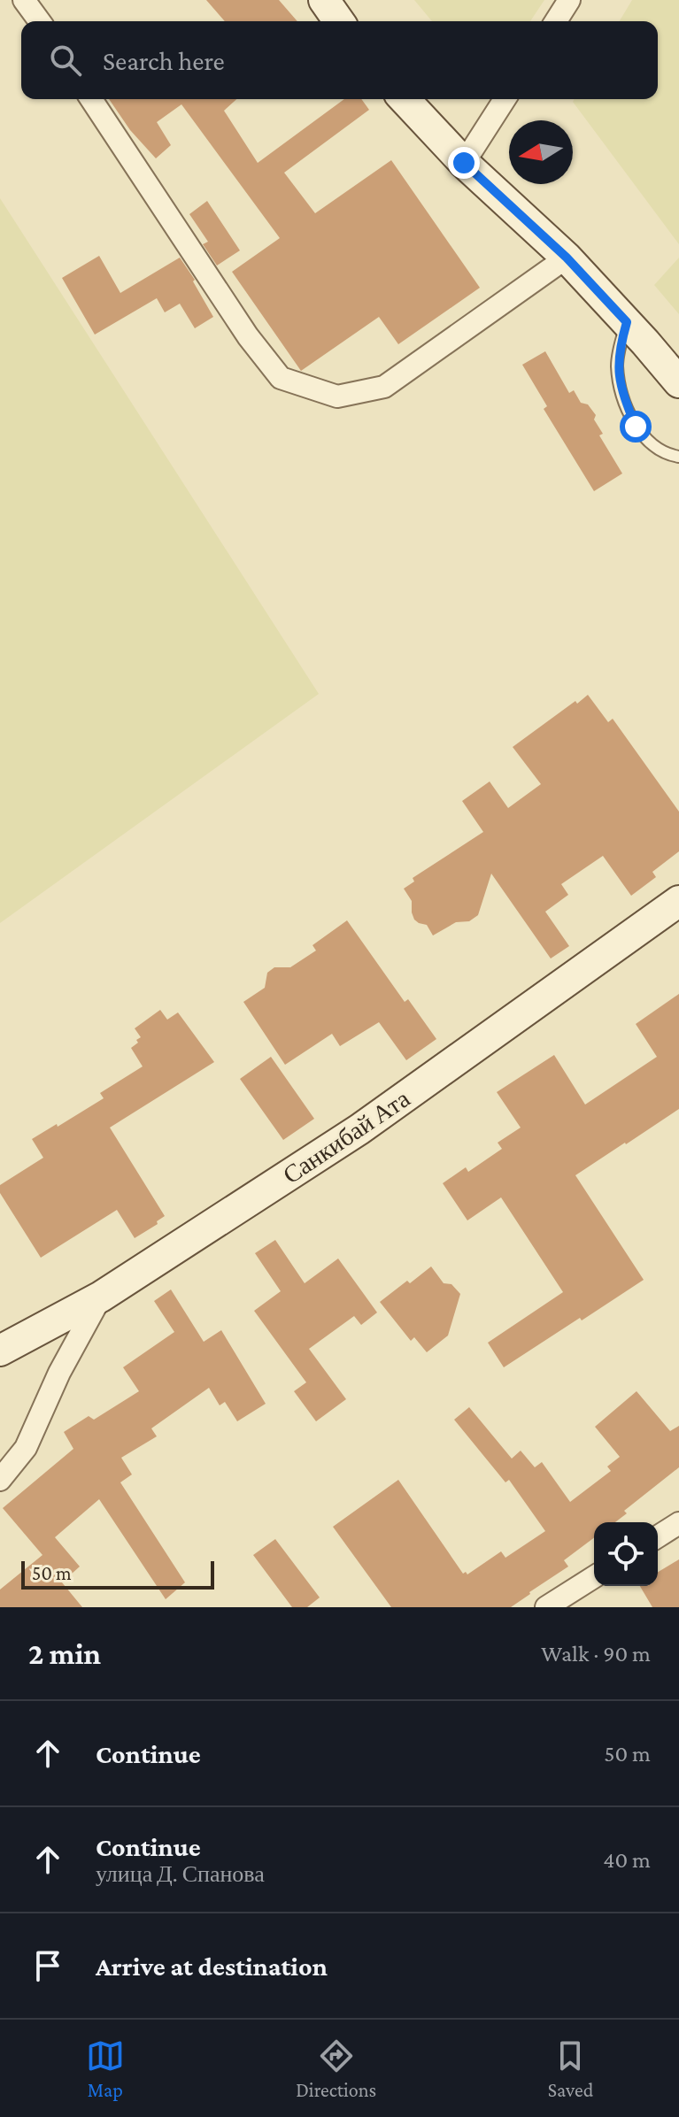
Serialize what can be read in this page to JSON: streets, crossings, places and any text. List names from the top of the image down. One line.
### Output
{"streets":{"street":["Санкибай Ата"]},"scale_bar":"50 m","north":"left","page":{"search":"Search here","scale":"50 m","heading":["2 min","Walk · 90 m"],"list":[["Continue","50 m"],["Continue","улица Д. Спанова","40 m"],"Arrive at destination"],"nav":["Map","Directions","Saved"]}}
